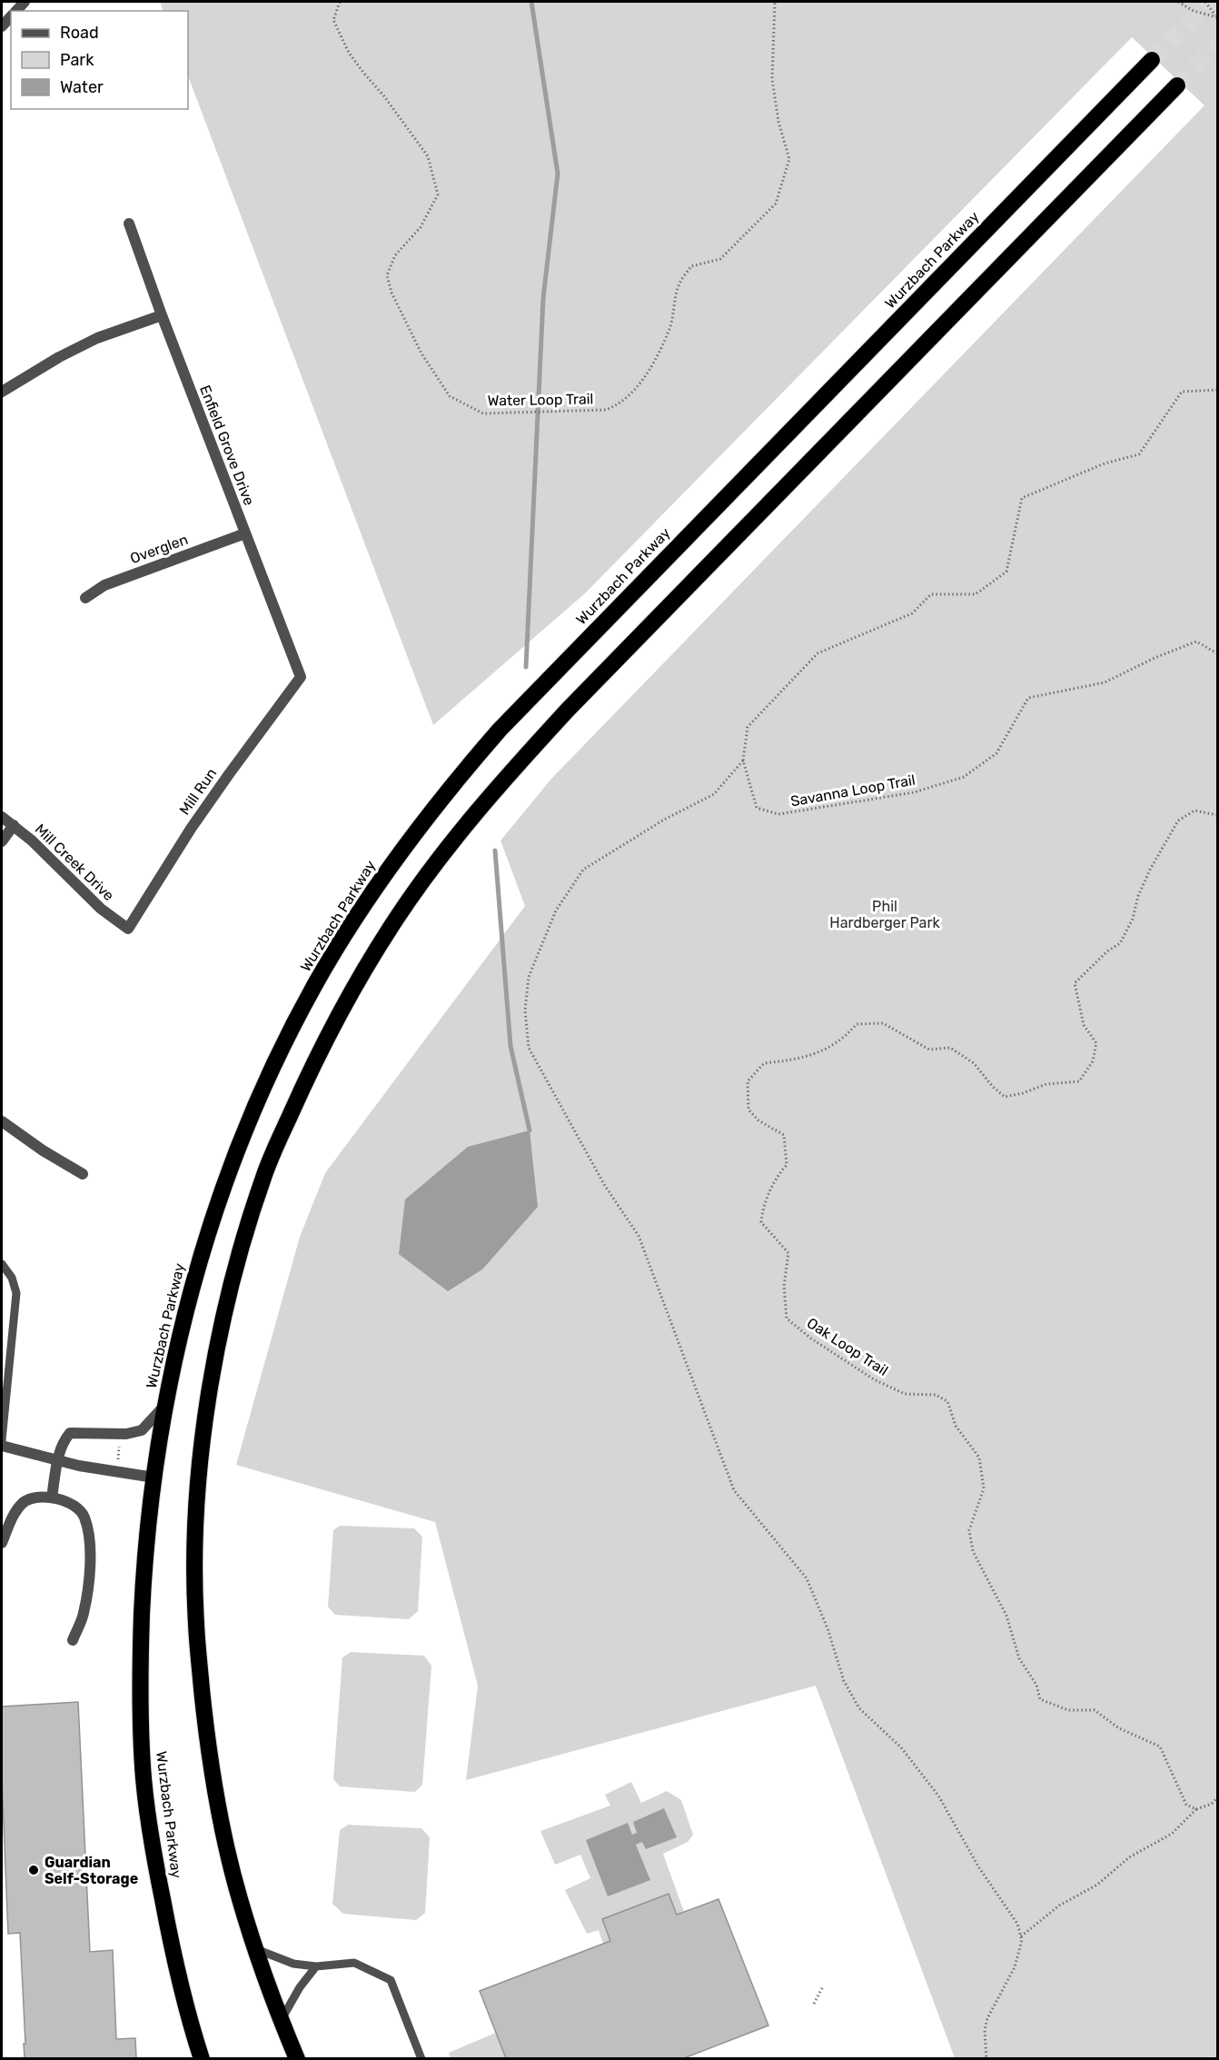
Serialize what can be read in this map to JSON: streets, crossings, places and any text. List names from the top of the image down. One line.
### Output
{"streets":{"highway":["Wurzbach Parkway"],"street":["Enfield Grove Drive","Overglen","Mill Run","Mill Creek Drive"],"path":["Water Loop Trail","Savanna Loop Trail","Oak Loop Trail"]},"crossings":[["Enfield Grove Drive","Overglen"],["Enfield Grove Drive","Mill Run"],["Mill Run","Mill Creek Drive"]],"parks":["Phil Hardberger Park"],"places":["Guardian Self-Storage"],"legend":["Road","Park","Water"]}
